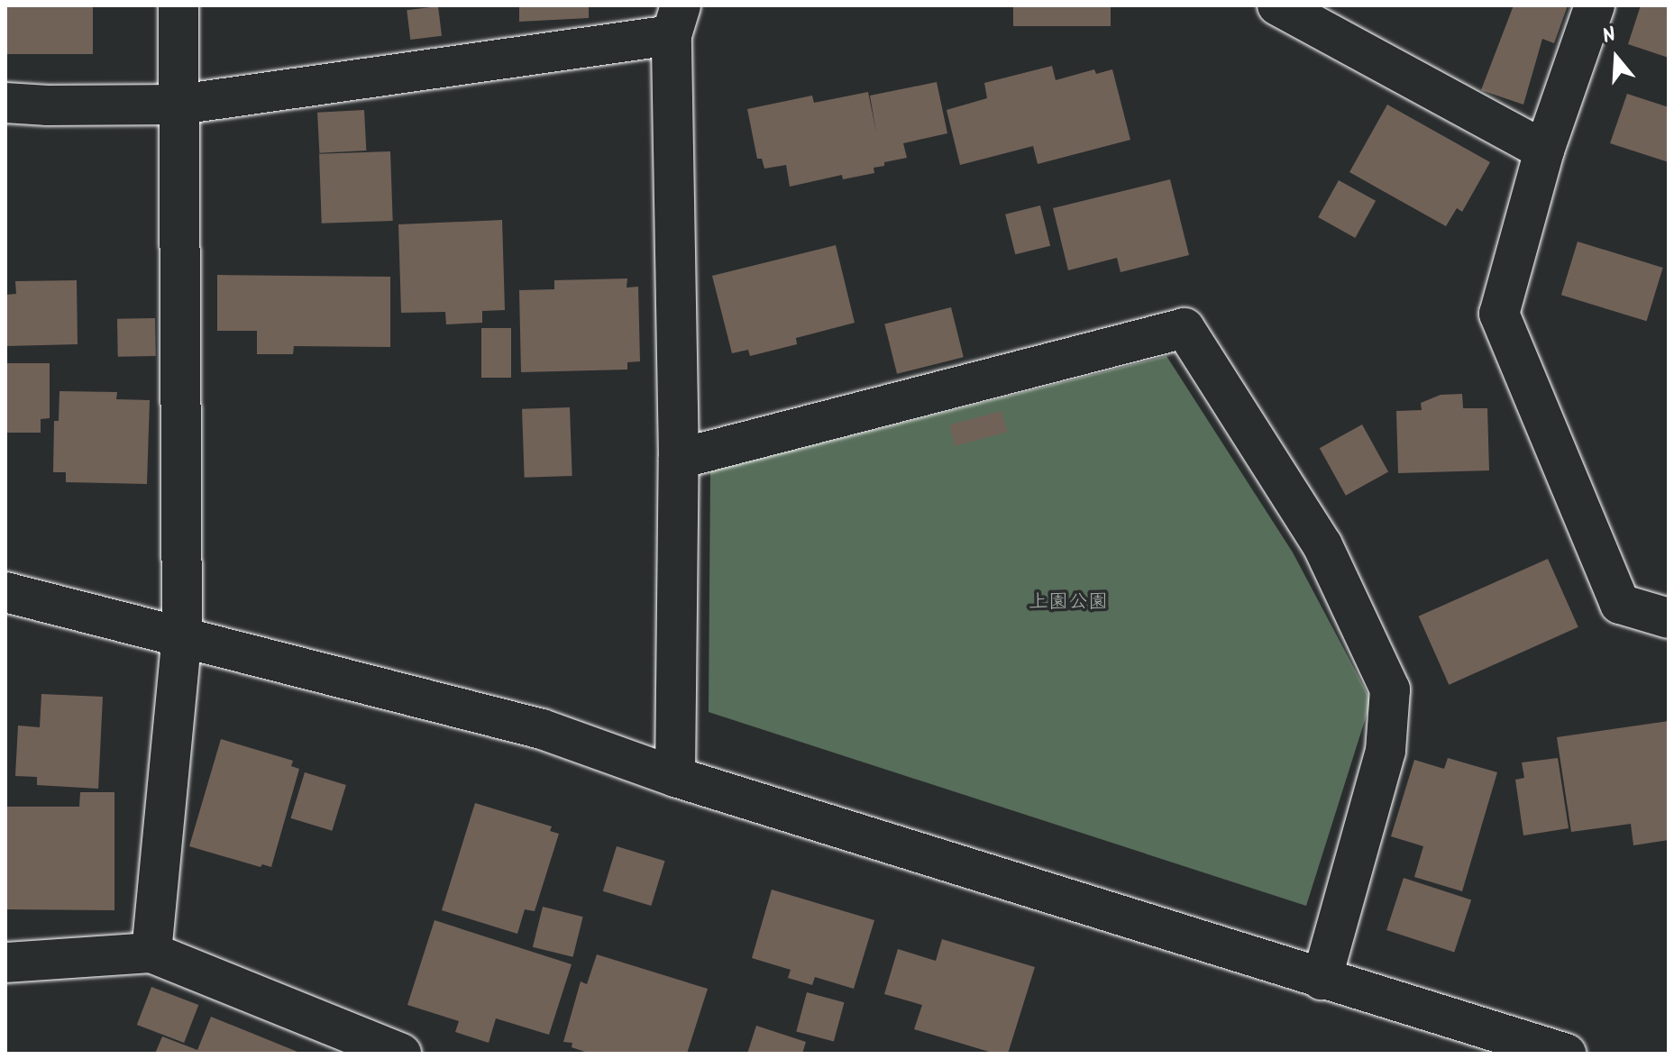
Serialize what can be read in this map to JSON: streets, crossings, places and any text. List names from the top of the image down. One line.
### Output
{"parks":["上園公園"],"north":"top"}
